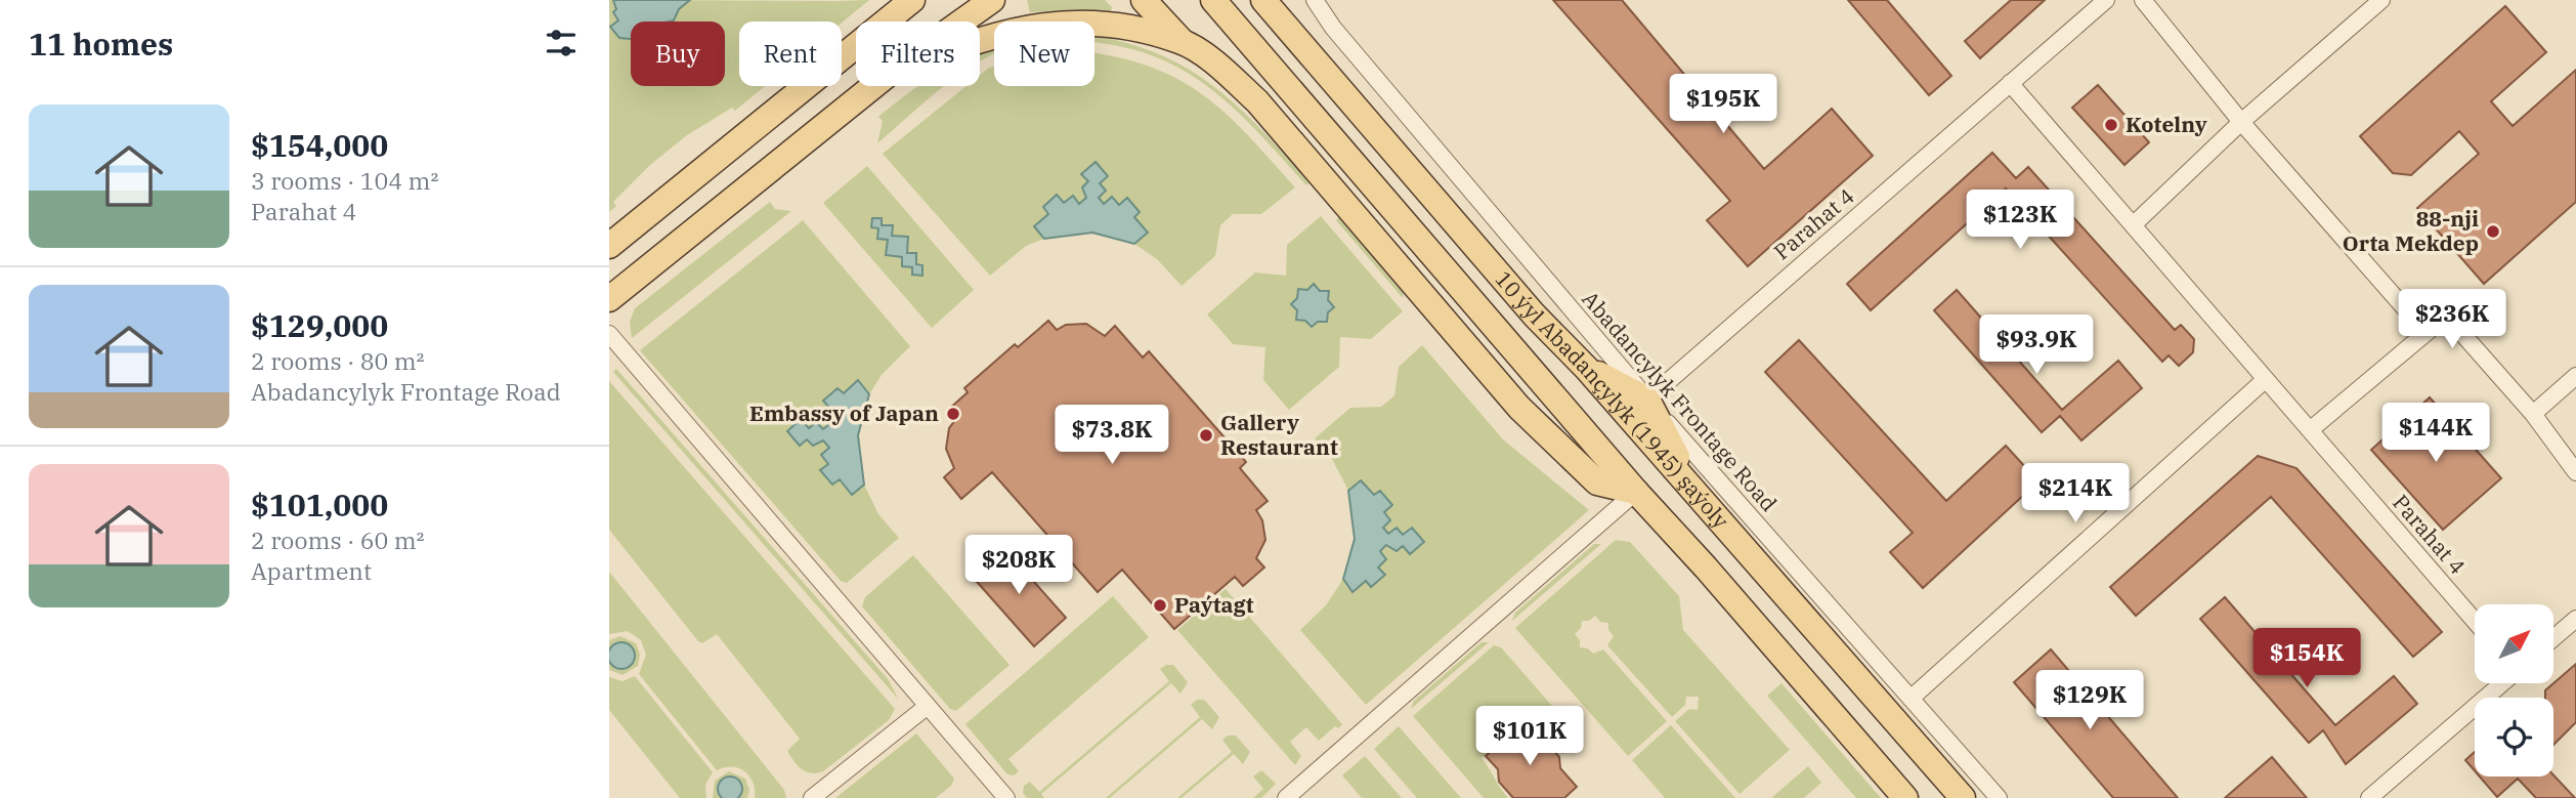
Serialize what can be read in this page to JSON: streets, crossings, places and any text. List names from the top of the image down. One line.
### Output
{"streets":{"main road":["10 ýyl Abadançylyk (1945) şaýoly"],"street":["Parahat 4","Abadancylyk Frontage Road"]},"crossings":[["Parahat 4","Abadancylyk Frontage Road"]],"places":["Kotelny","88-nji Orta Mekdep","Embassy of Japan","Gallery Restaurant","Paýtagt"],"north":"top right","page":{"heading":"11 homes","chip":["Buy","Rent","Filters","New"],"price":["$195K","$123K","$236K","$93.9K","$144K","$73.8K","$214K","$208K","$154K","$129K","$101K"],"list":[{"name":"$154,000","note":"3 rooms · 104 m² · Parahat 4"},{"name":"$129,000","note":"2 rooms · 80 m² · Abadancylyk Frontage Road"},{"name":"$101,000","note":"2 rooms · 60 m² · Apartment"}]}}
